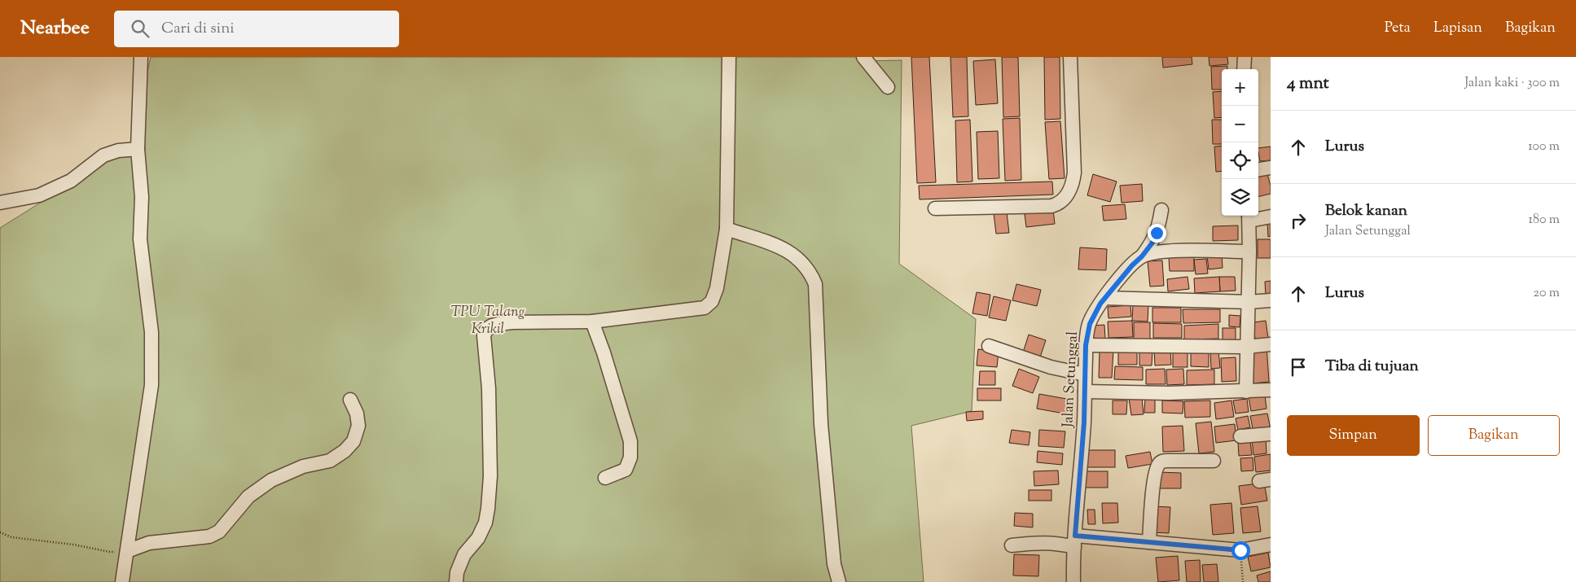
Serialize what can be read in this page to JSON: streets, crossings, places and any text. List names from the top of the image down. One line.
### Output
{"streets":{"street":["Jalan Setunggal"]},"parks":["TPU Talang Krikil"],"page":{"header":"Nearbee","search":"Cari di sini","nav":["Peta","Lapisan","Bagikan"],"heading":["4 mnt","Jalan kaki · 300 m"],"map_buttons":["+","−"],"list":[["Lurus","100 m"],["Belok kanan","Jalan Setunggal","180 m"],["Lurus","20 m"],"Tiba di tujuan"],"buttons":["Simpan","Bagikan"]}}
